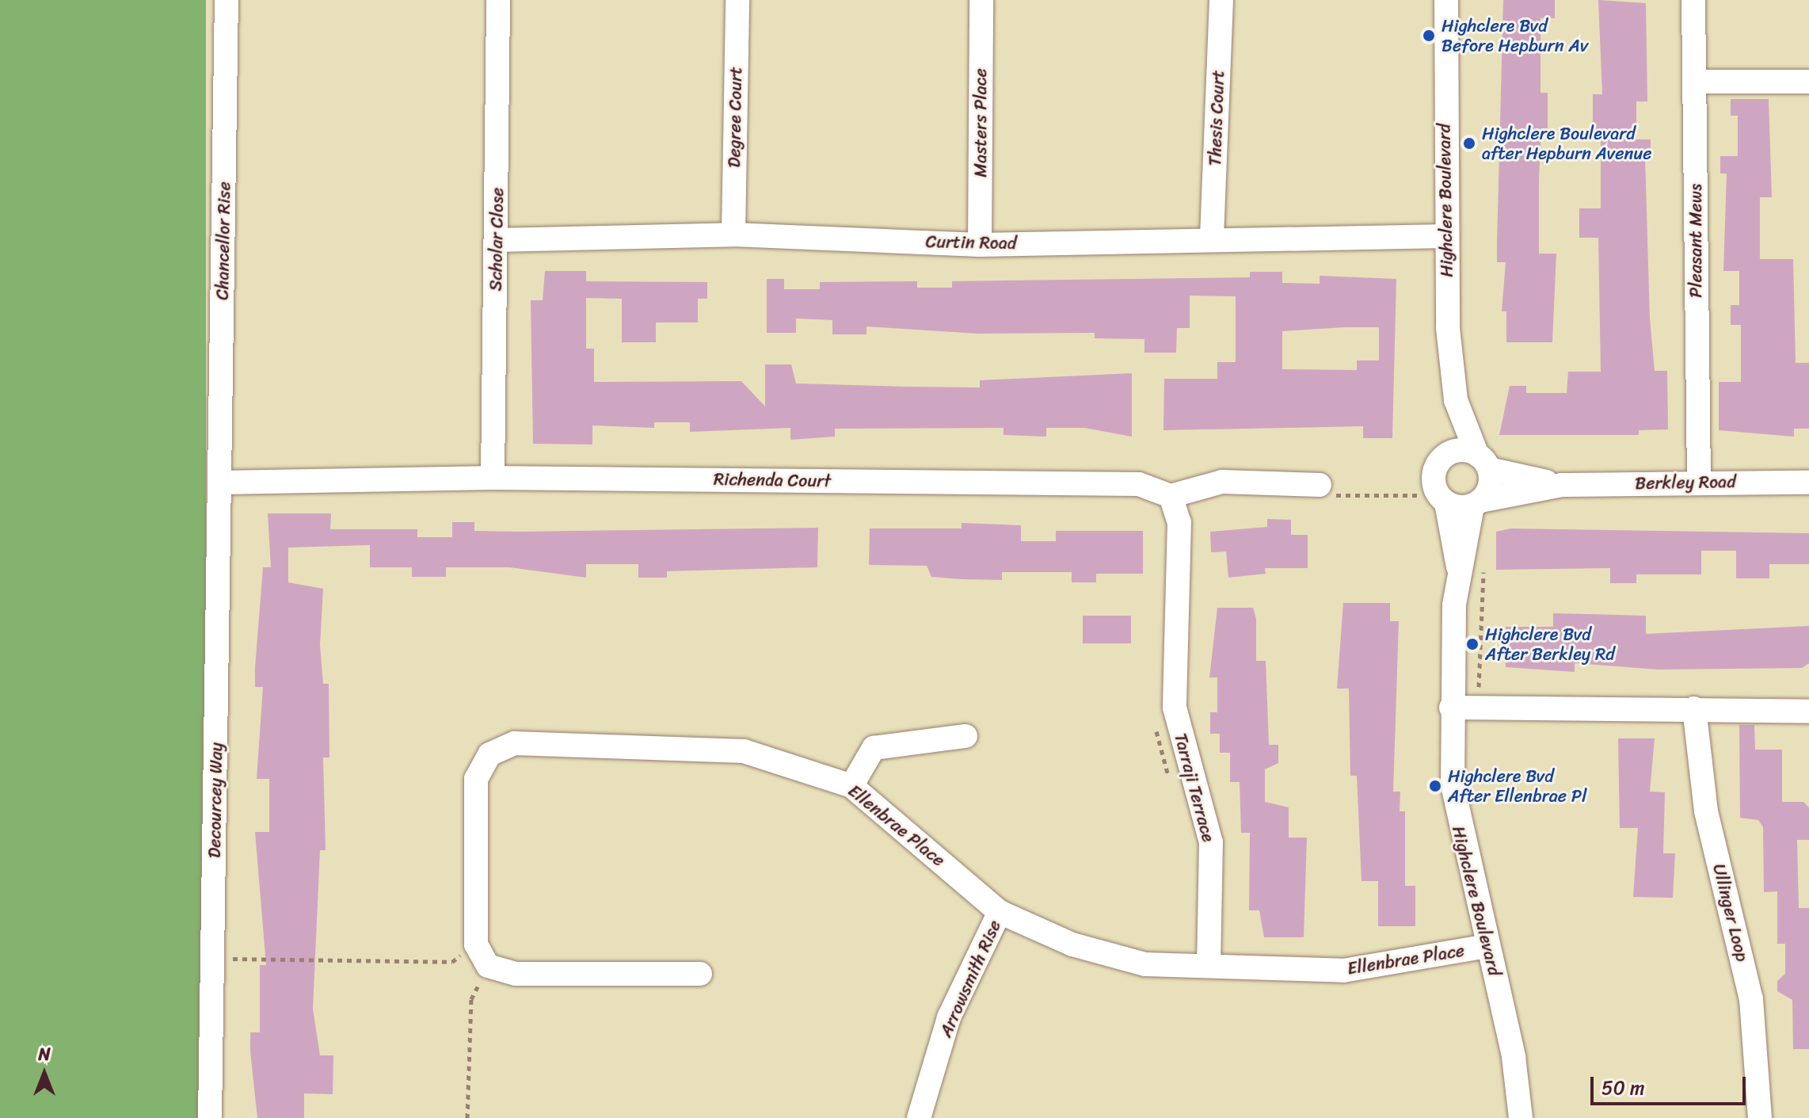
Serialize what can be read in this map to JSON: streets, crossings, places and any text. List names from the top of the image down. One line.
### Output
{"streets":{"street":["Degree Court","Thesis Court","Masters Place","Highclere Boulevard","Scholar Close","Chancellor Rise","Pleasant Mews","Curtin Road","Richenda Court","Berkley Road","Tarraji Terrace","Decourcey Way","Ellenbrae Place","Ullinger Loop","Arrowsmith Rise"]},"crossings":[["Degree Court","Curtin Road"],["Thesis Court","Curtin Road"],["Masters Place","Curtin Road"],["Highclere Boulevard","Curtin Road"],["Highclere Boulevard","Berkley Road"],["Highclere Boulevard","Ellenbrae Place"],["Scholar Close","Curtin Road"],["Scholar Close","Richenda Court"],["Chancellor Rise","Richenda Court"],["Chancellor Rise","Decourcey Way"],["Pleasant Mews","Berkley Road"],["Richenda Court","Tarraji Terrace"],["Richenda Court","Decourcey Way"],["Tarraji Terrace","Ellenbrae Place"],["Ellenbrae Place","Arrowsmith Rise"]],"places":["Highclere Bvd Before Hepburn Av","Highclere Boulevard after Hepburn Avenue","Highclere Bvd After Berkley Rd","Highclere Bvd After Ellenbrae Pl"],"scale_bar":"50 m","north":"top"}
